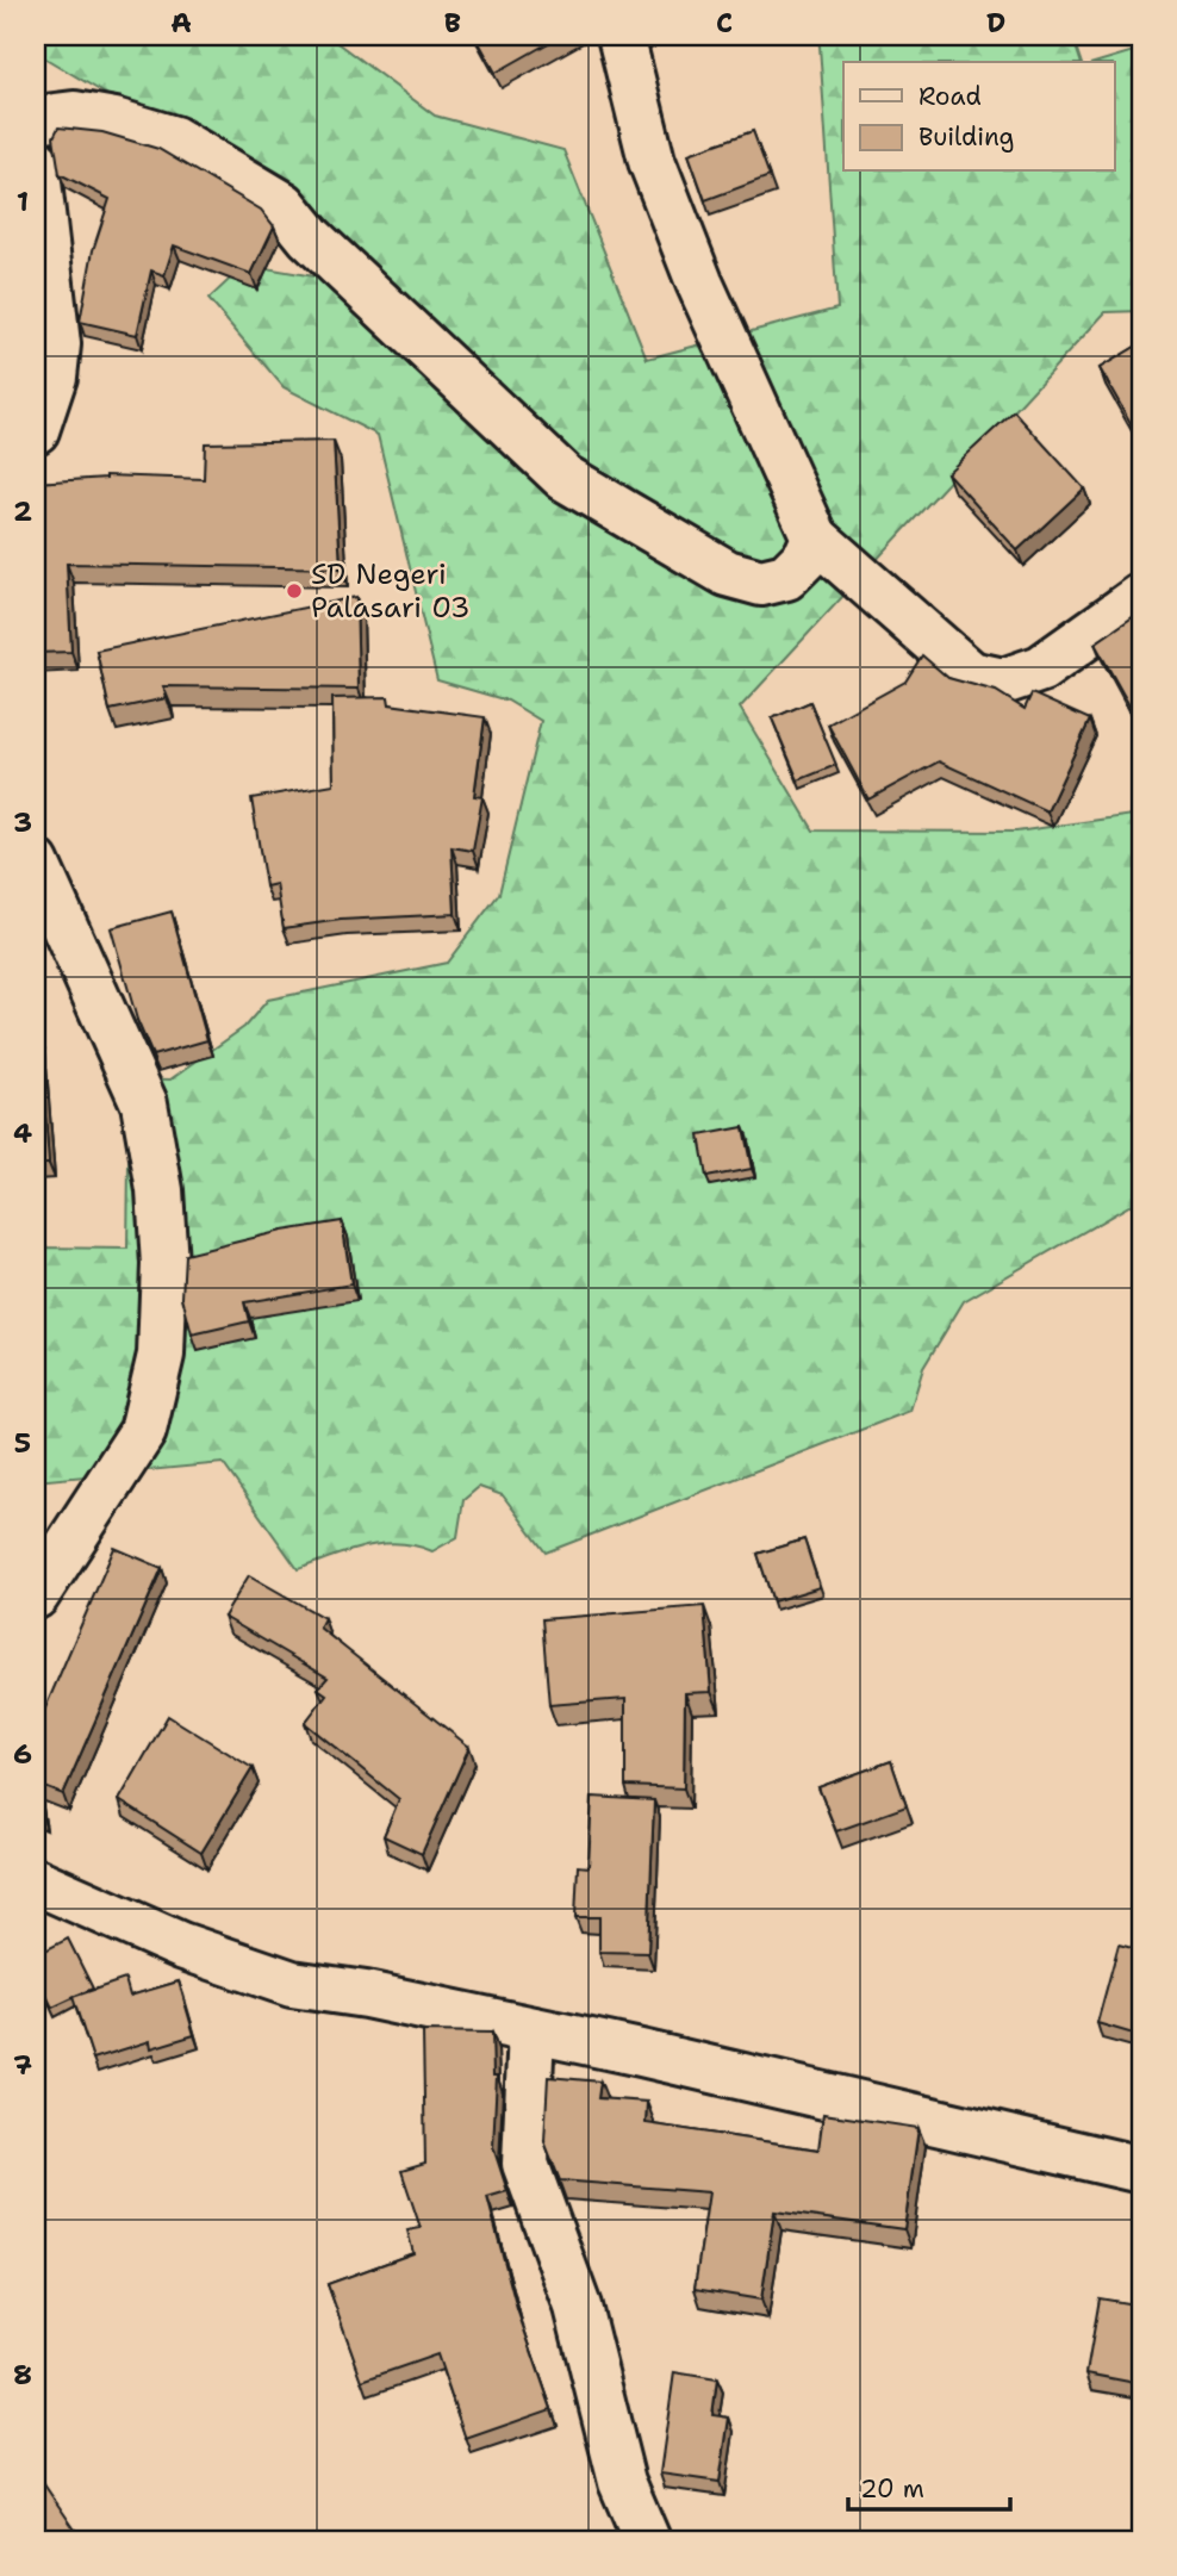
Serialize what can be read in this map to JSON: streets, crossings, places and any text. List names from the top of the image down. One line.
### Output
{"places":["SD Negeri Palasari 03"],"legend":["Road","Building"],"scale_bar":"20 m","grid":{"columns":["A","B","C","D"],"rows":["1","2","3","4","5","6","7","8"]}}
